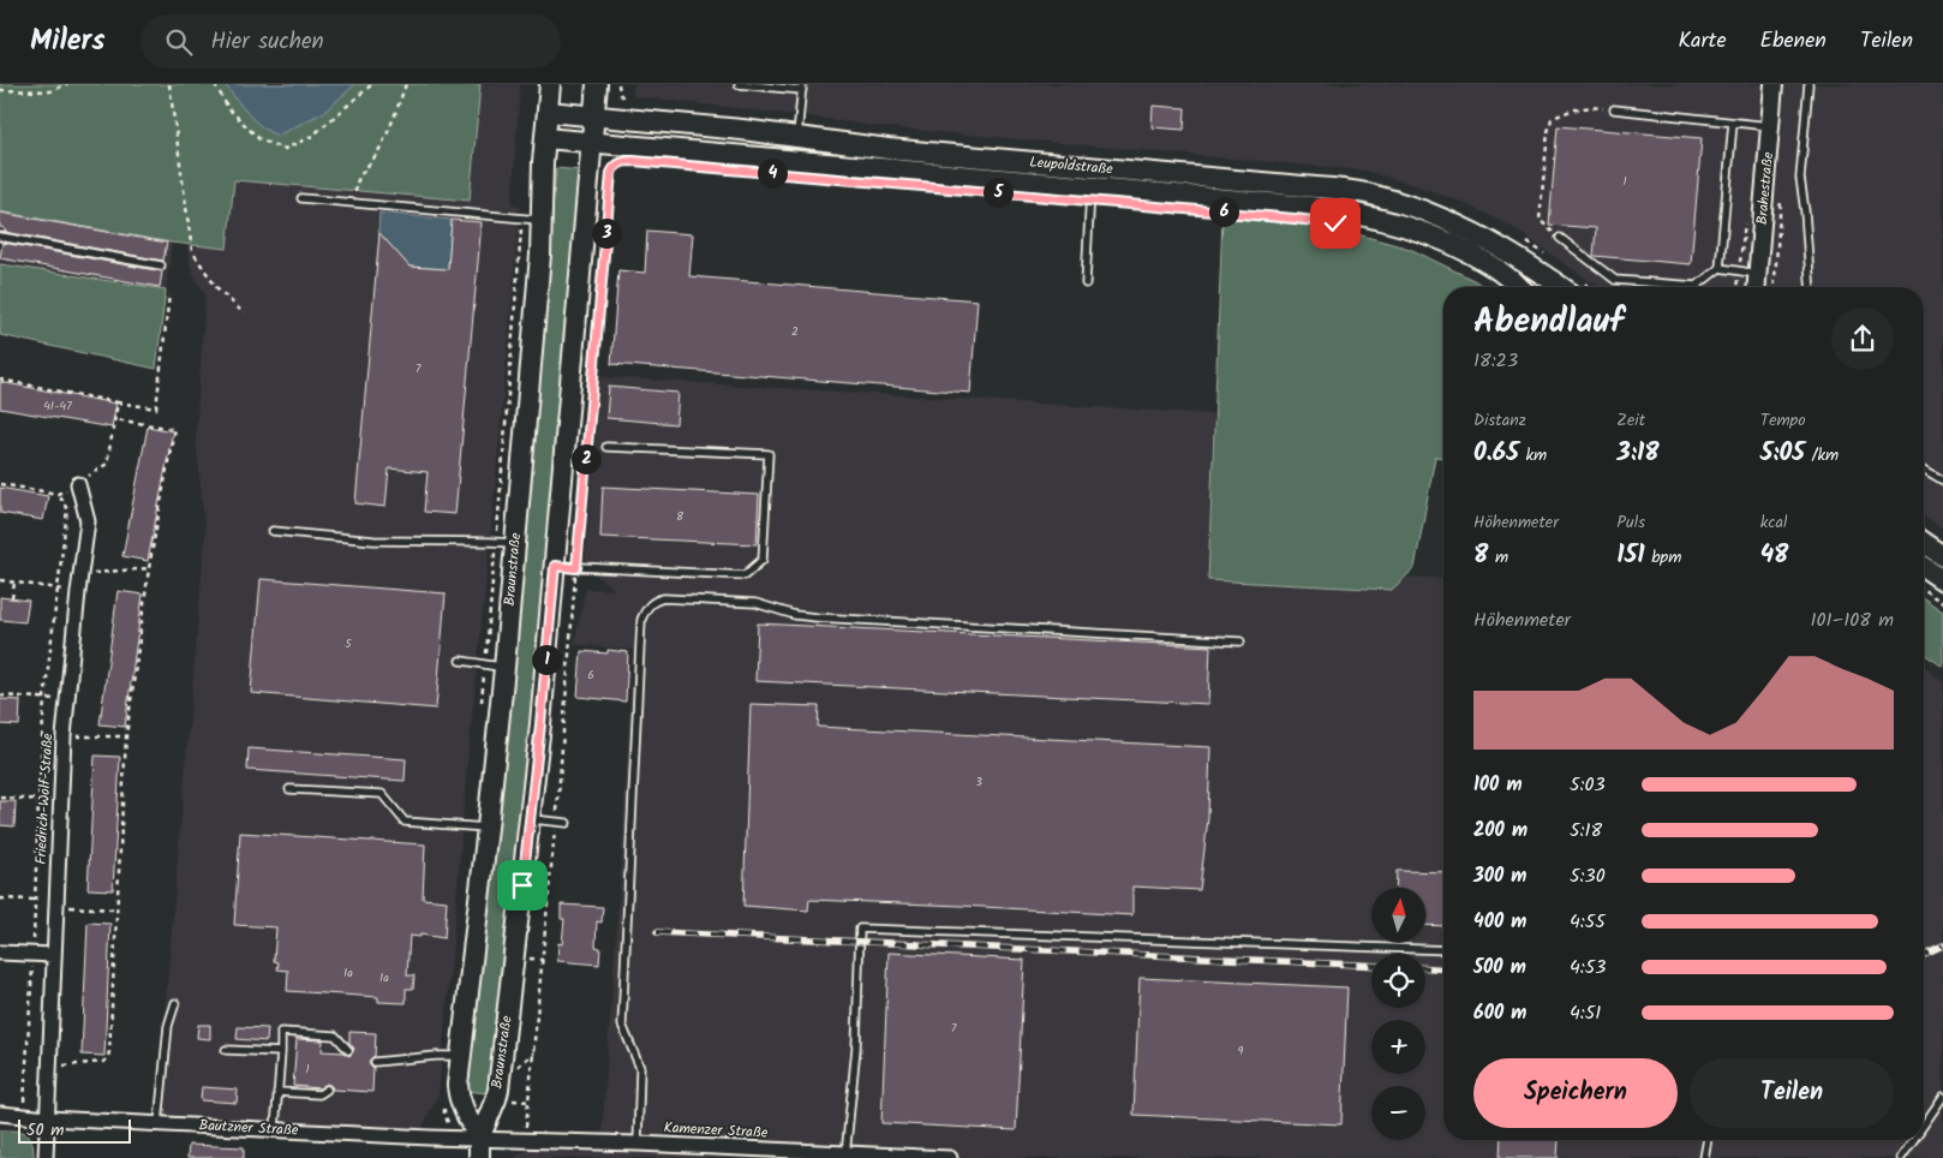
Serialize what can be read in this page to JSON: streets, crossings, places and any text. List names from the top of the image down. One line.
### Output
{"streets":{"main road":["Leupoldstraße","Braunstraße"],"street":["Brahestraße","Friedrich-Wolf-Straße","Bautzner Straße","Kamenzer Straße"]},"crossings":[["Leupoldstraße","Braunstraße"],["Braunstraße","Bautzner Straße"],["Braunstraße","Kamenzer Straße"],["Friedrich-Wolf-Straße","Bautzner Straße"],["Bautzner Straße","Kamenzer Straße"]],"house_numbers":["1","2","7","41-47","8","5","6","3","1a","1a","7","9","1"],"scale_bar":"50 m","north":"top","page":{"header":"Milers","search":"Hier suchen","nav":["Karte","Ebenen","Teilen"],"pins":["4","5","6","3","2","1"],"heading":["Abendlauf","18:23"],"stats":[["Distanz","0.65 km"],["Zeit","3:18"],["Tempo","5:05 /km"],["Höhenmeter","8 m"],["Puls","151 bpm"],["kcal","48"]],"chart":["Höhenmeter","101–108 m"],"list":[{"name":"100 m","note":"5:03"},{"name":"200 m","note":"5:18"},{"name":"300 m","note":"5:30"},{"name":"400 m","note":"4:55"},{"name":"500 m","note":"4:53"},{"name":"600 m","note":"4:51"}],"map_buttons":["+","−"],"buttons":["Speichern","Teilen"],"scale":"50 m"}}
